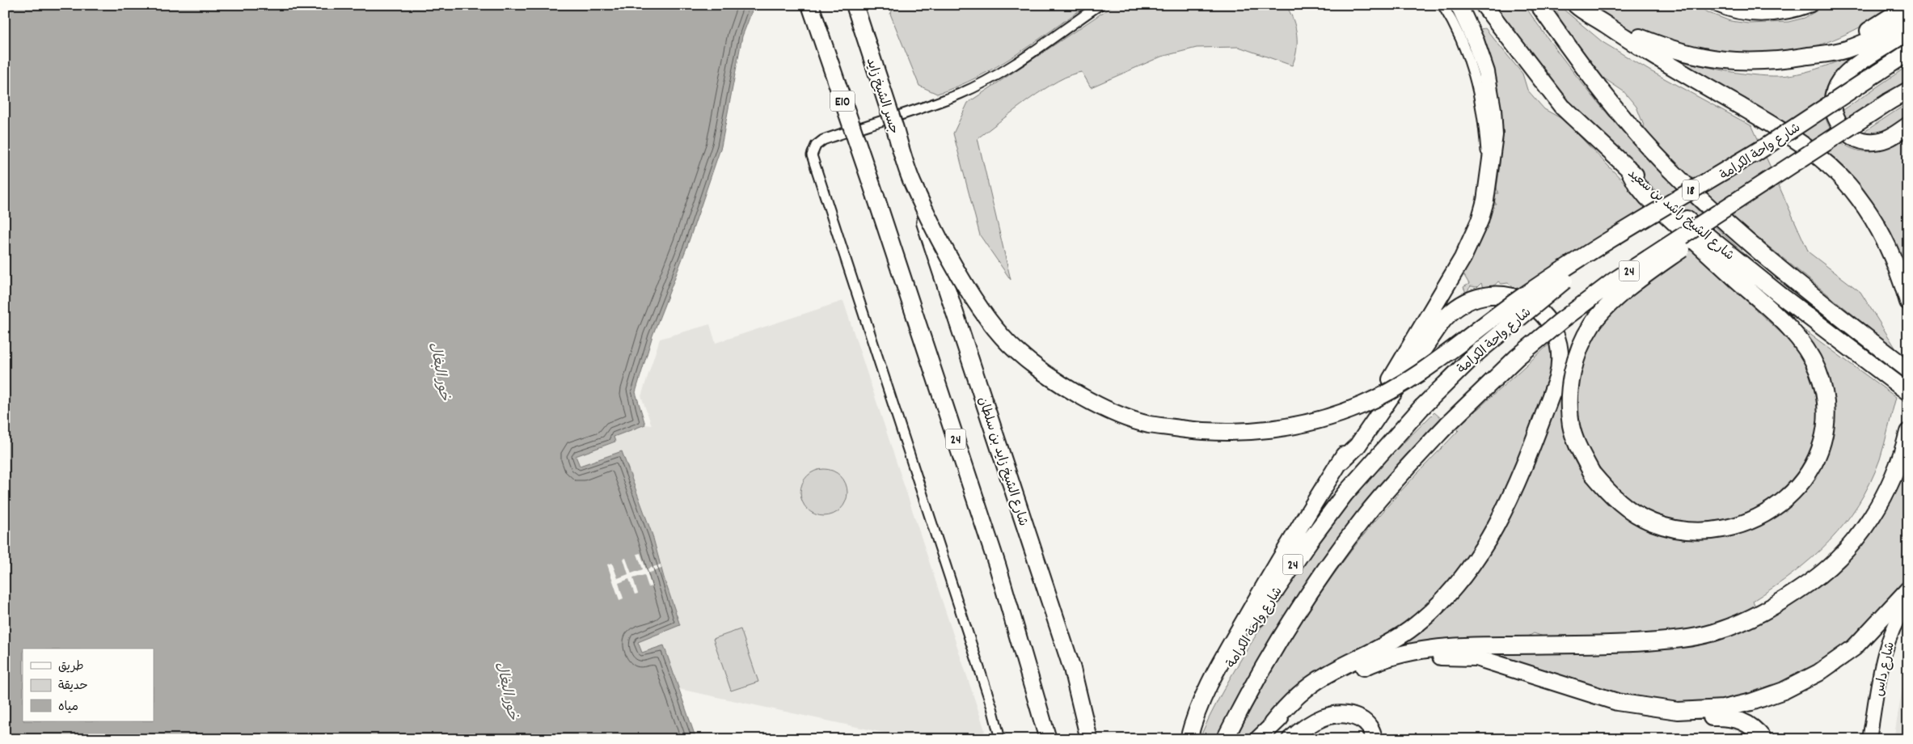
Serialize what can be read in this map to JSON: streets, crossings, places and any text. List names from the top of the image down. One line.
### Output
{"streets":{"highway":["جسر الشيخ زايد","E10","شارع واحة الكرامة","18","شارع الشيخ راشد بن سعيد","24","شارع الشيخ زايد بن سلطان"],"street":["شارع داس"]},"crossings":[["جسر الشيخ زايد","شارع الشيخ زايد بن سلطان"],["E10","24"]],"water":["خور البغال"],"legend":["طريق","حديقة","مياه"]}
